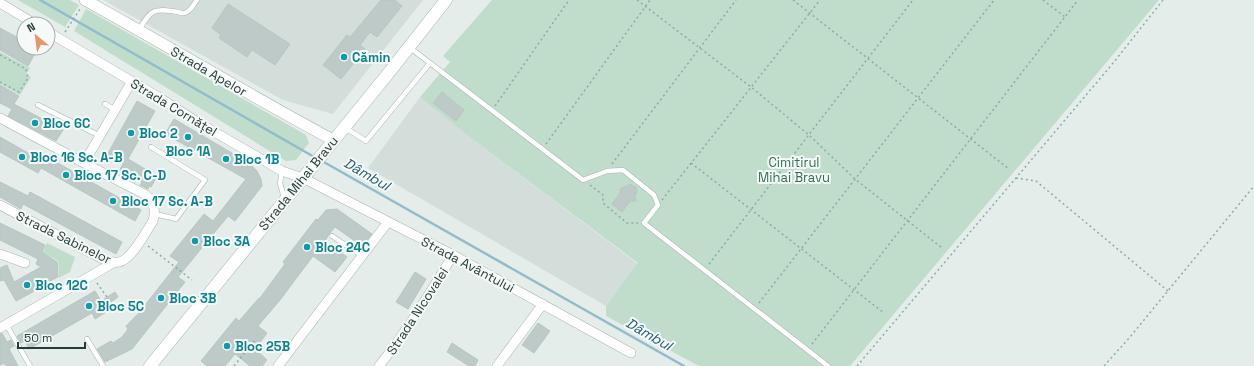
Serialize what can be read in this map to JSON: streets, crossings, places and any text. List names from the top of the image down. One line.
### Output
{"streets":{"main road":["Strada Mihai Bravu"],"street":["Strada Apelor","Strada Cornățel","Strada Sabinelor","Strada Avântului","Strada Nicovalei"]},"crossings":[["Strada Apelor","Strada Mihai Bravu"],["Strada Cornățel","Strada Mihai Bravu"],["Strada Cornățel","Strada Avântului"],["Strada Mihai Bravu","Strada Avântului"],["Strada Avântului","Strada Nicovalei"]],"water":["Dâmbul"],"parks":["Cimitirul Mihai Bravu"],"places":["Cămin","Bloc 6C","Bloc 2","Bloc 1A","Bloc 16 Sc. A-B","Bloc 1B","Bloc 17 Sc. C-D","Bloc 17 Sc. A-B","Bloc 3A","Bloc 24C","Bloc 12C","Bloc 3B","Bloc 5C","Bloc 25B"],"scale_bar":"50 m","north":"top left"}
